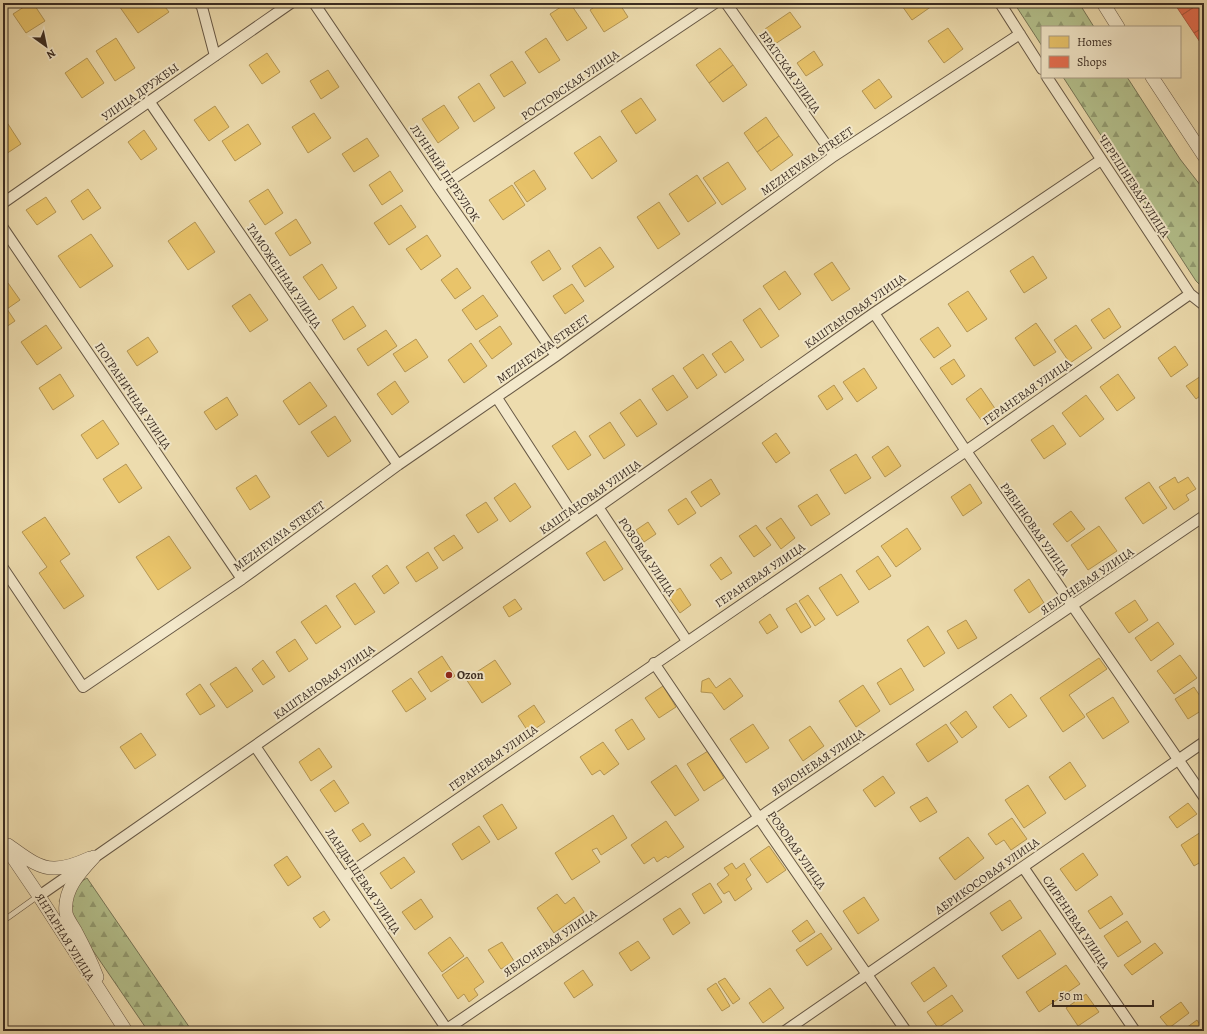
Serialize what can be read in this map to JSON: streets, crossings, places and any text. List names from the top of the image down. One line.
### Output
{"streets":{"street":["БРАТСКАЯ УЛИЦА","РОСТОВСКАЯ УЛИЦА","УЛИЦА ДРУЖБЫ","MEZHEVAYA STREET","ЛУННЫЙ ПЕРЕУЛОК","ЧЕРЕШНЕВАЯ УЛИЦА","ТАМОЖЕННАЯ УЛИЦА","КАШТАНОВАЯ УЛИЦА","ГЕРАНЕВАЯ УЛИЦА","ПОГРАНИЧНАЯ УЛИЦА","РЯБИНОВАЯ УЛИЦА","РОЗОВАЯ УЛИЦА","ЯБЛОНЕВАЯ УЛИЦА","АБРИКОСОВАЯ УЛИЦА","ЛАНДЫШЕВАЯ УЛИЦА","СИРЕНЕВАЯ УЛИЦА","ЯНТАРНАЯ УЛИЦА"]},"crossings":[["БРАТСКАЯ УЛИЦА","MEZHEVAYA STREET"],["РОСТОВСКАЯ УЛИЦА","ЛУННЫЙ ПЕРЕУЛОК"],["УЛИЦА ДРУЖБЫ","ТАМОЖЕННАЯ УЛИЦА"],["MEZHEVAYA STREET","ЛУННЫЙ ПЕРЕУЛОК"],["MEZHEVAYA STREET","ТАМОЖЕННАЯ УЛИЦА"],["MEZHEVAYA STREET","ПОГРАНИЧНАЯ УЛИЦА"],["ЧЕРЕШНЕВАЯ УЛИЦА","КАШТАНОВАЯ УЛИЦА"],["ЧЕРЕШНЕВАЯ УЛИЦА","ГЕРАНЕВАЯ УЛИЦА"],["КАШТАНОВАЯ УЛИЦА","РЯБИНОВАЯ УЛИЦА"],["КАШТАНОВАЯ УЛИЦА","РОЗОВАЯ УЛИЦА"],["КАШТАНОВАЯ УЛИЦА","ЛАНДЫШЕВАЯ УЛИЦА"],["КАШТАНОВАЯ УЛИЦА","ЯНТАРНАЯ УЛИЦА"],["ГЕРАНЕВАЯ УЛИЦА","РЯБИНОВАЯ УЛИЦА"],["ГЕРАНЕВАЯ УЛИЦА","РОЗОВАЯ УЛИЦА"],["ГЕРАНЕВАЯ УЛИЦА","ЛАНДЫШЕВАЯ УЛИЦА"],["РЯБИНОВАЯ УЛИЦА","ЯБЛОНЕВАЯ УЛИЦА"],["РЯБИНОВАЯ УЛИЦА","АБРИКОСОВАЯ УЛИЦА"],["РОЗОВАЯ УЛИЦА","ЯБЛОНЕВАЯ УЛИЦА"],["РОЗОВАЯ УЛИЦА","АБРИКОСОВАЯ УЛИЦА"],["ЯБЛОНЕВАЯ УЛИЦА","ЛАНДЫШЕВАЯ УЛИЦА"],["АБРИКОСОВАЯ УЛИЦА","СИРЕНЕВАЯ УЛИЦА"]],"places":["Ozon"],"legend":["Homes","Shops"],"scale_bar":"50 m","north":"bottom right"}
